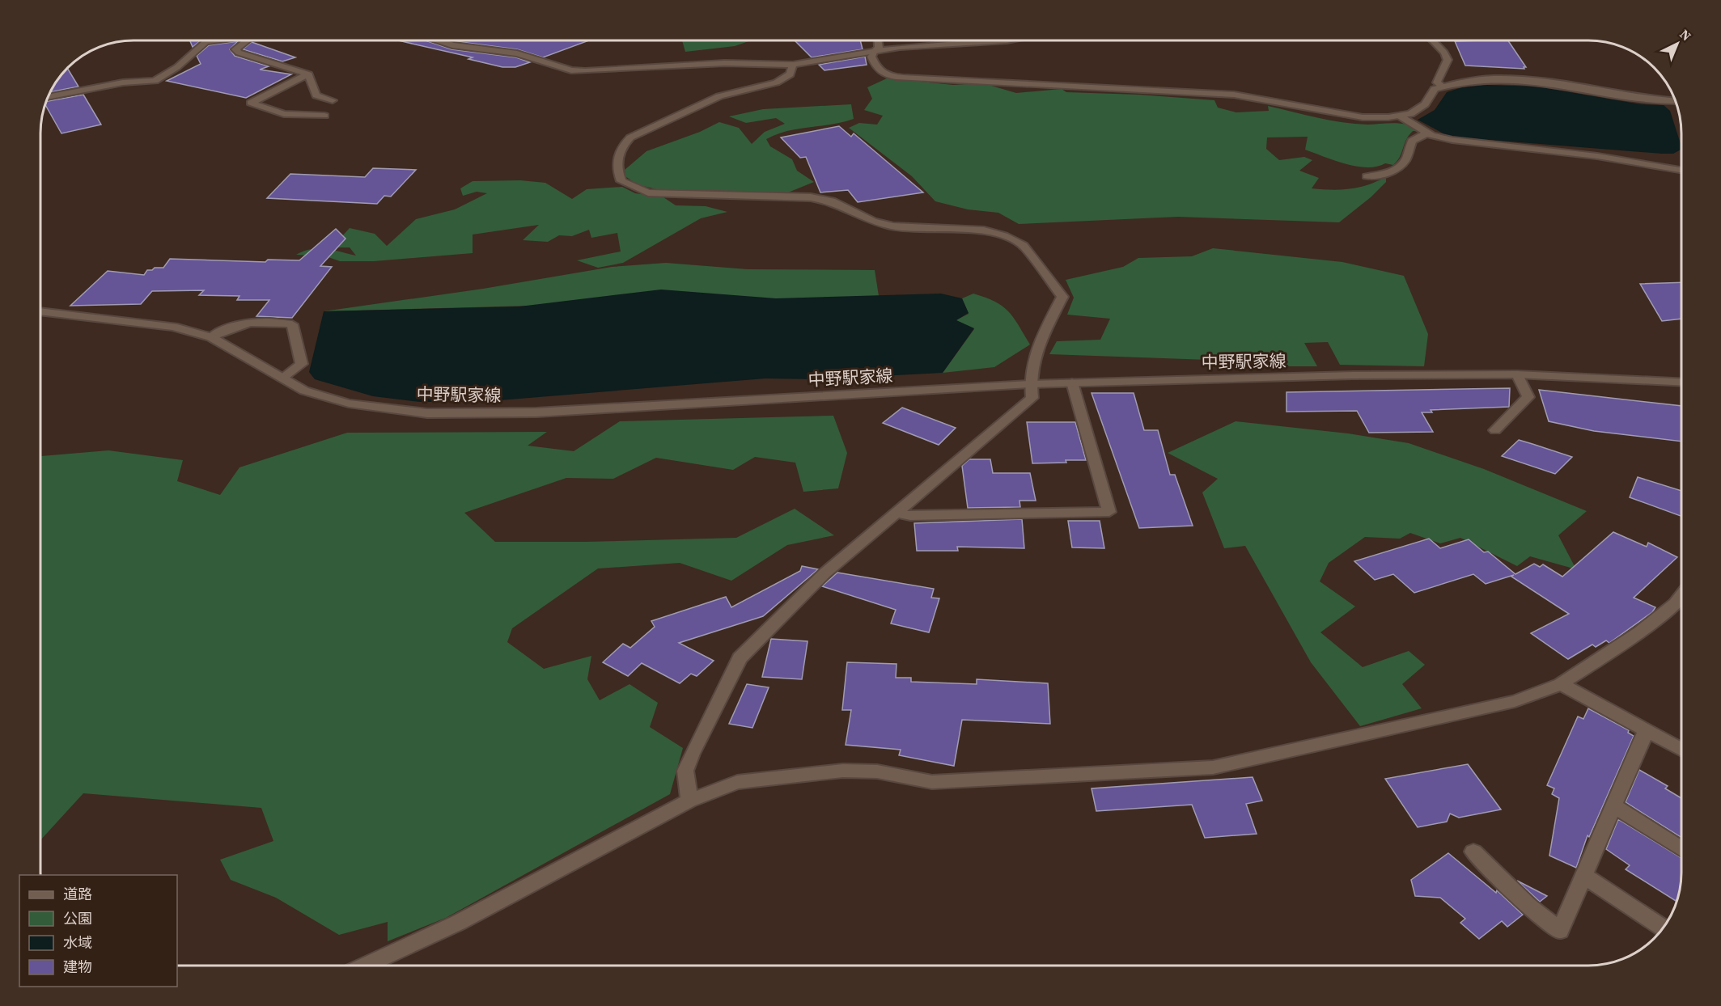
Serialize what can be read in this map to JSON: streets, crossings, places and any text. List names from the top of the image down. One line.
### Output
{"streets":{"street":["中野駅家線"]},"legend":["道路","公園","水域","建物"],"north":"top right"}
